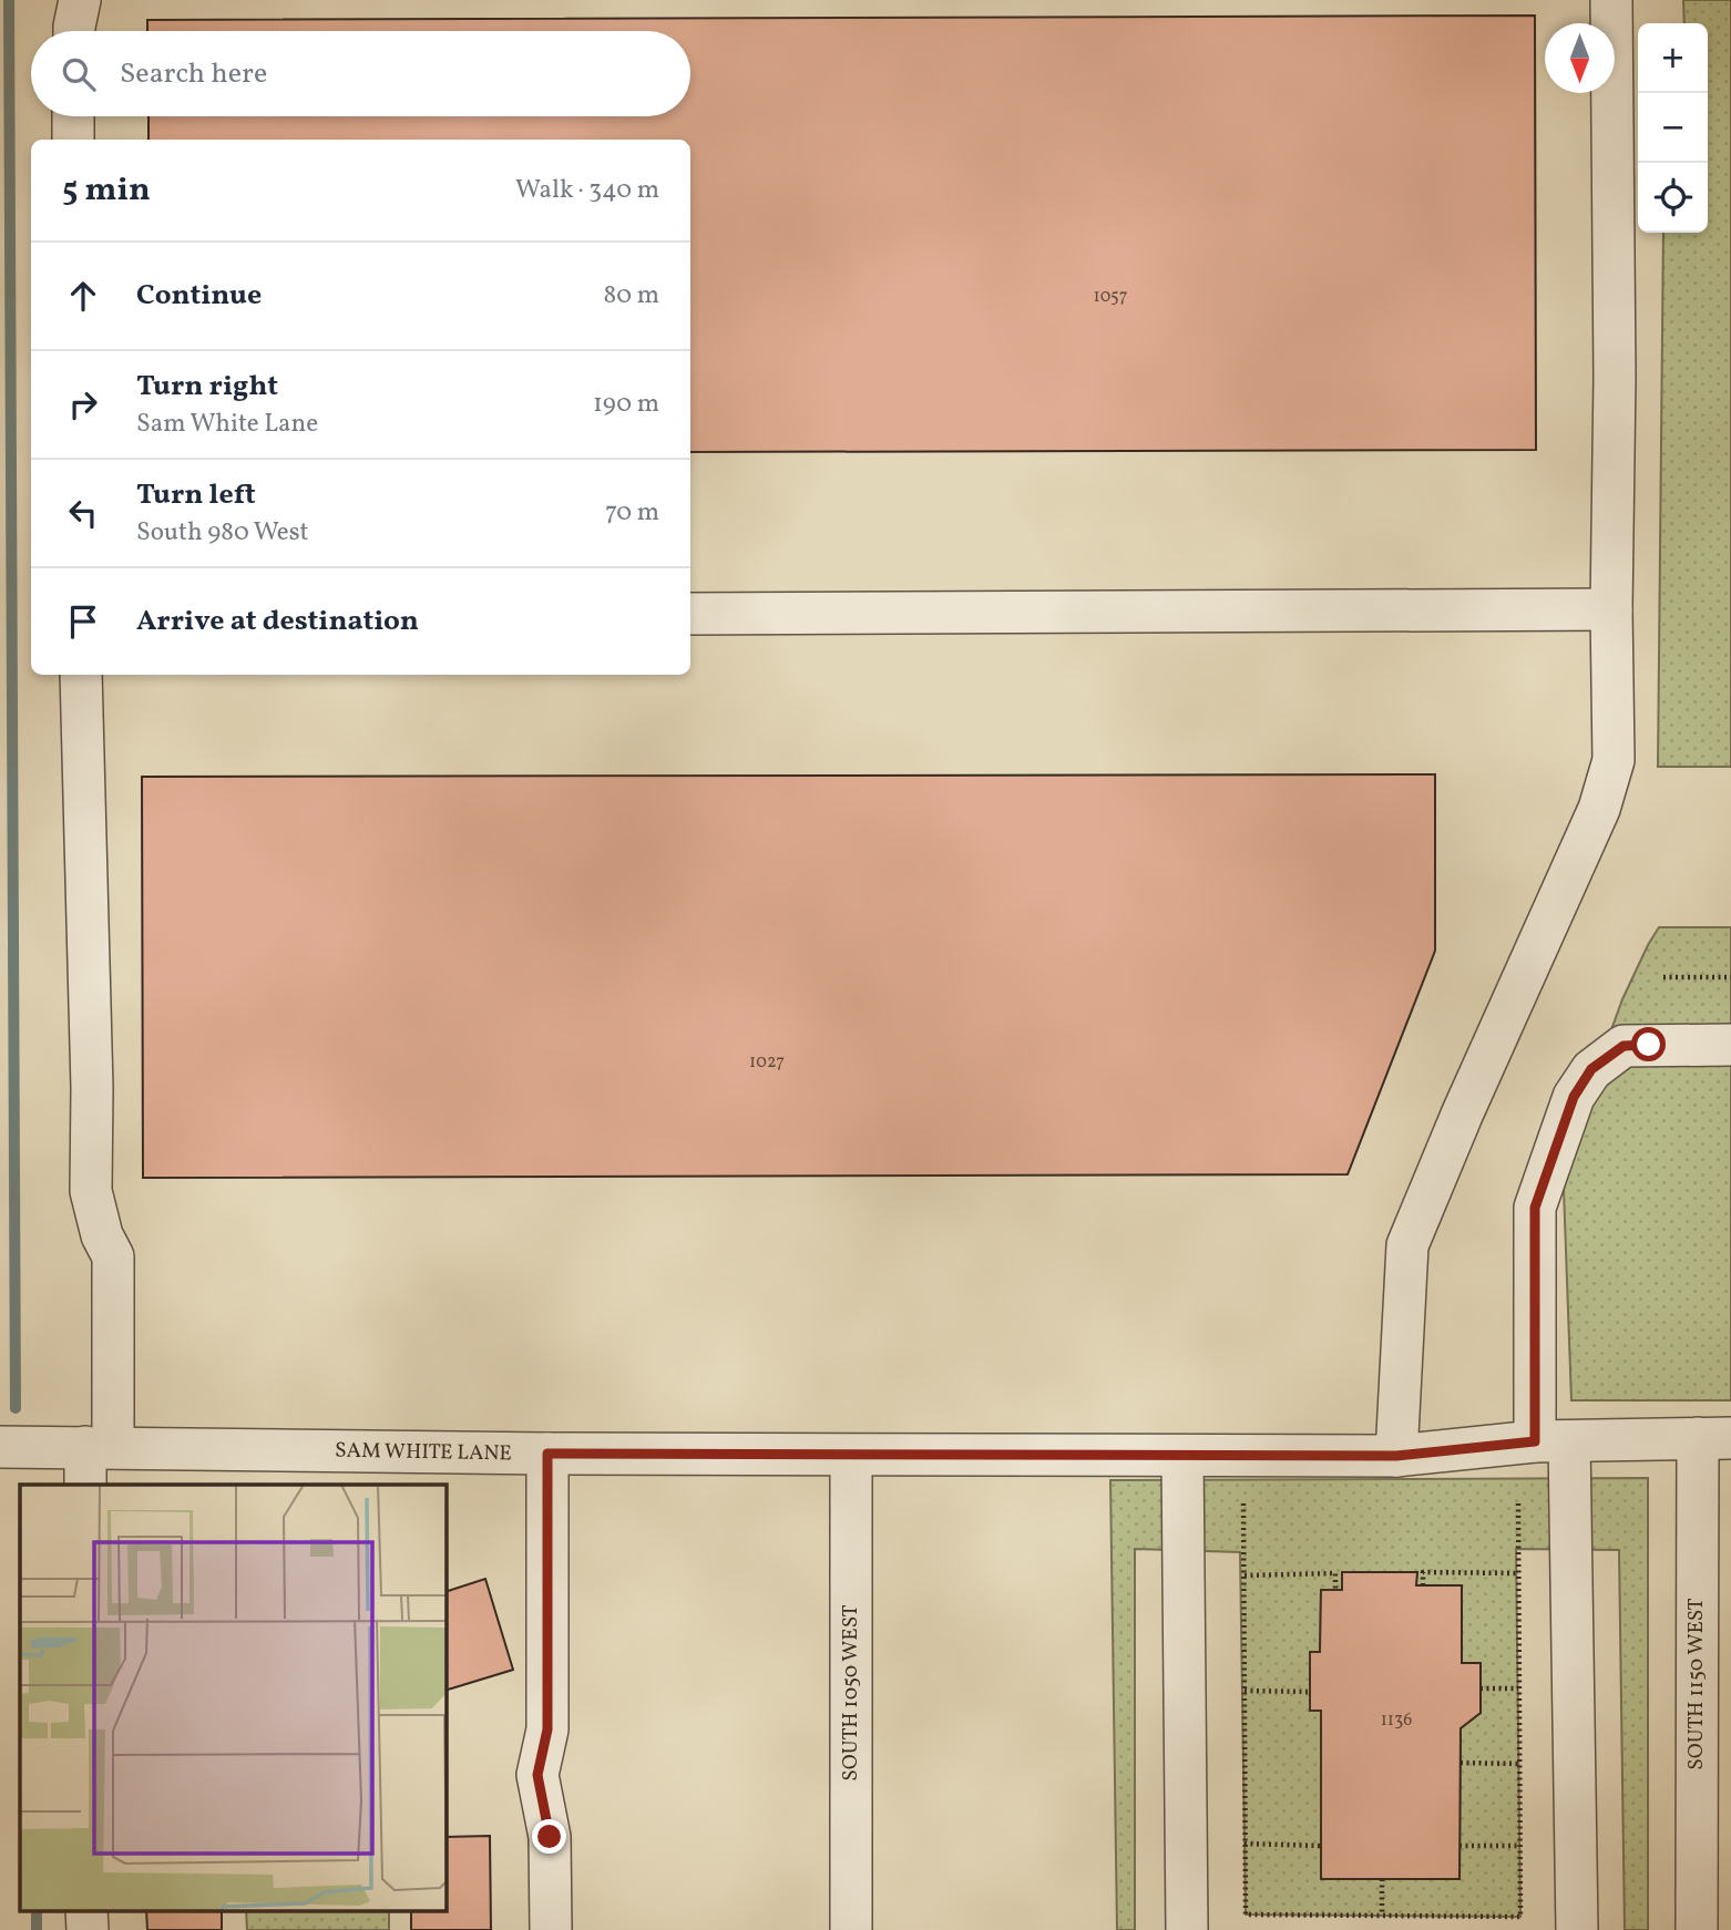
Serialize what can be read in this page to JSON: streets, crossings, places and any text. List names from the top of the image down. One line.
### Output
{"streets":{"street":["SAM WHITE LANE","SOUTH 1150 WEST","SOUTH 1050 WEST"]},"crossings":[["SAM WHITE LANE","SOUTH 1150 WEST"],["SAM WHITE LANE","SOUTH 1050 WEST"]],"house_numbers":["1057","1027","1136"],"north":"bottom","page":{"map_buttons":["+","−"],"search":"Search here","heading":["5 min","Walk · 340 m"],"list":[["Continue","80 m"],["Turn right","Sam White Lane","190 m"],["Turn left","South 980 West","70 m"],"Arrive at destination"]}}
